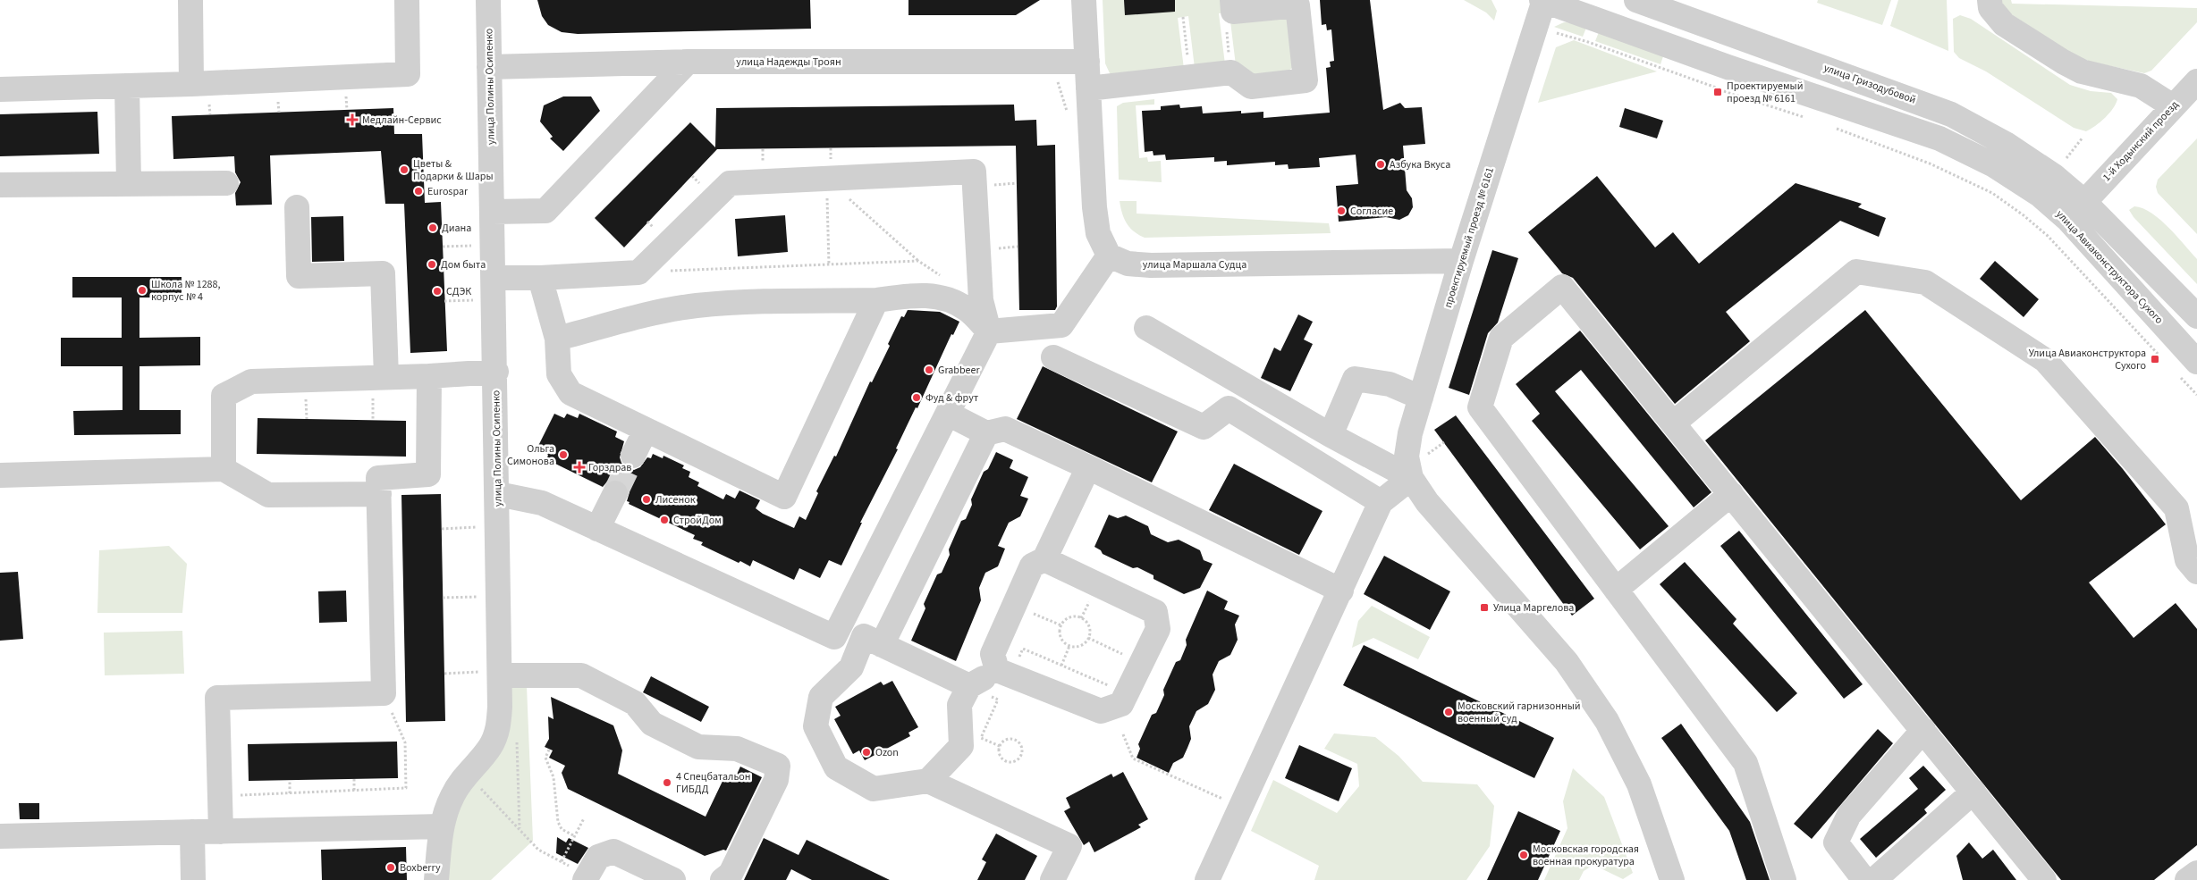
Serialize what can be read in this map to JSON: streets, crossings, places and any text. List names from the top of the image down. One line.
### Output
{"streets":{"street":["улица Надежды Троян","улица Гризодубовой","улица Полины Осипенко","1-й Ходынский проезд","проектируемый проезд № 6161","улица Маршала Судца","улица Авиаконструктора Сухого"]},"crossings":[["улица Надежды Троян","улица Полины Осипенко"],["улица Гризодубовой","1-й Ходынский проезд"],["1-й Ходынский проезд","улица Авиаконструктора Сухого"],["проектируемый проезд № 6161","улица Маршала Судца"],["проектируемый проезд № 6161","улица Авиаконструктора Сухого"]],"places":{"transit":["Проектируемый проезд № 6161","Улица Авиаконструктора Сухого","Улица Маргелова"],"health":["Медлайн-Сервис","Горздрав"],"other":["Азбука Вкуса","Цветы & Подарки & Шары","Eurospar","Согласие","Диана","Дом быта","Школа № 1288, корпус № 4","СДЭК","Grabbeer","Фуд & фрут","Ольга Симонова","Лисенок","СтройДом","Московский гарнизонный военный суд","Ozon","4 Спецбатальон ГИБДД","Московская городская военная прокуратура","Boxberry"]}}
